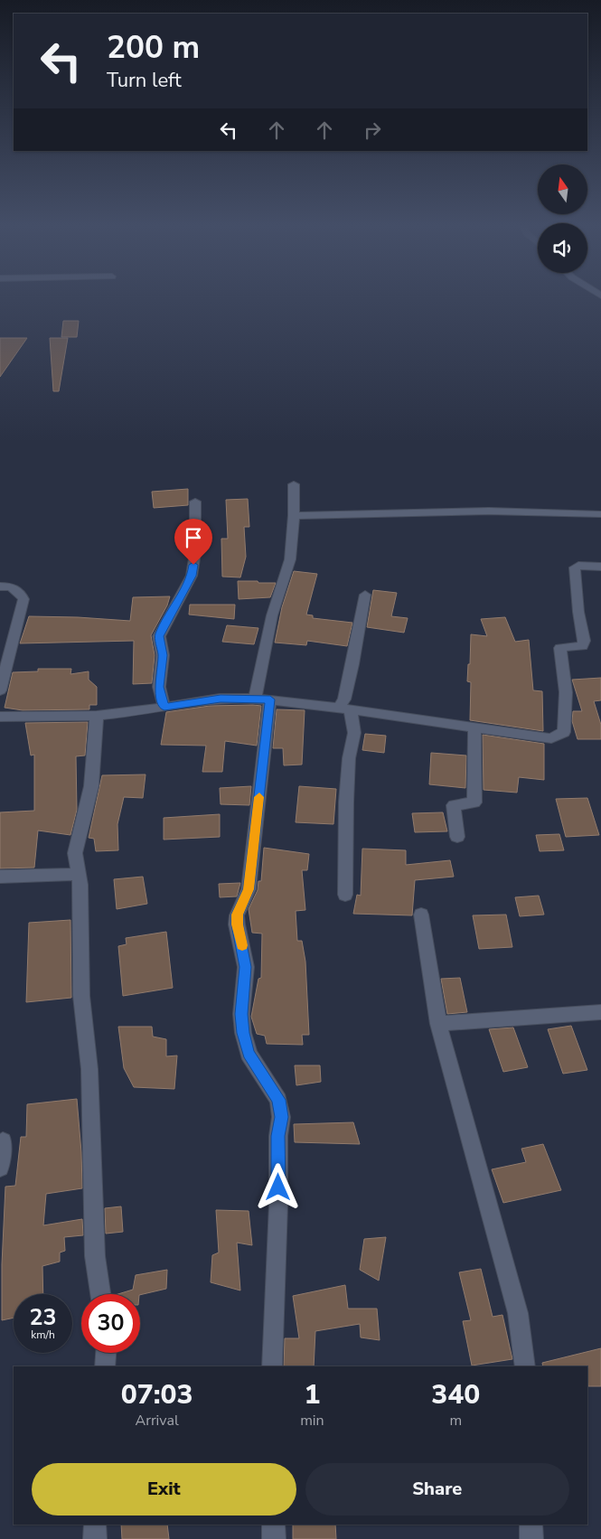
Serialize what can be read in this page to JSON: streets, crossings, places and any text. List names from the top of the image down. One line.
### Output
{"north":"top","page":{"turn":["200 m","Turn left"],"speed":"23 km/h","limit":"30","eta":["07:03","Arrival","1","min","340","m"],"buttons":["Exit","Share"]}}
